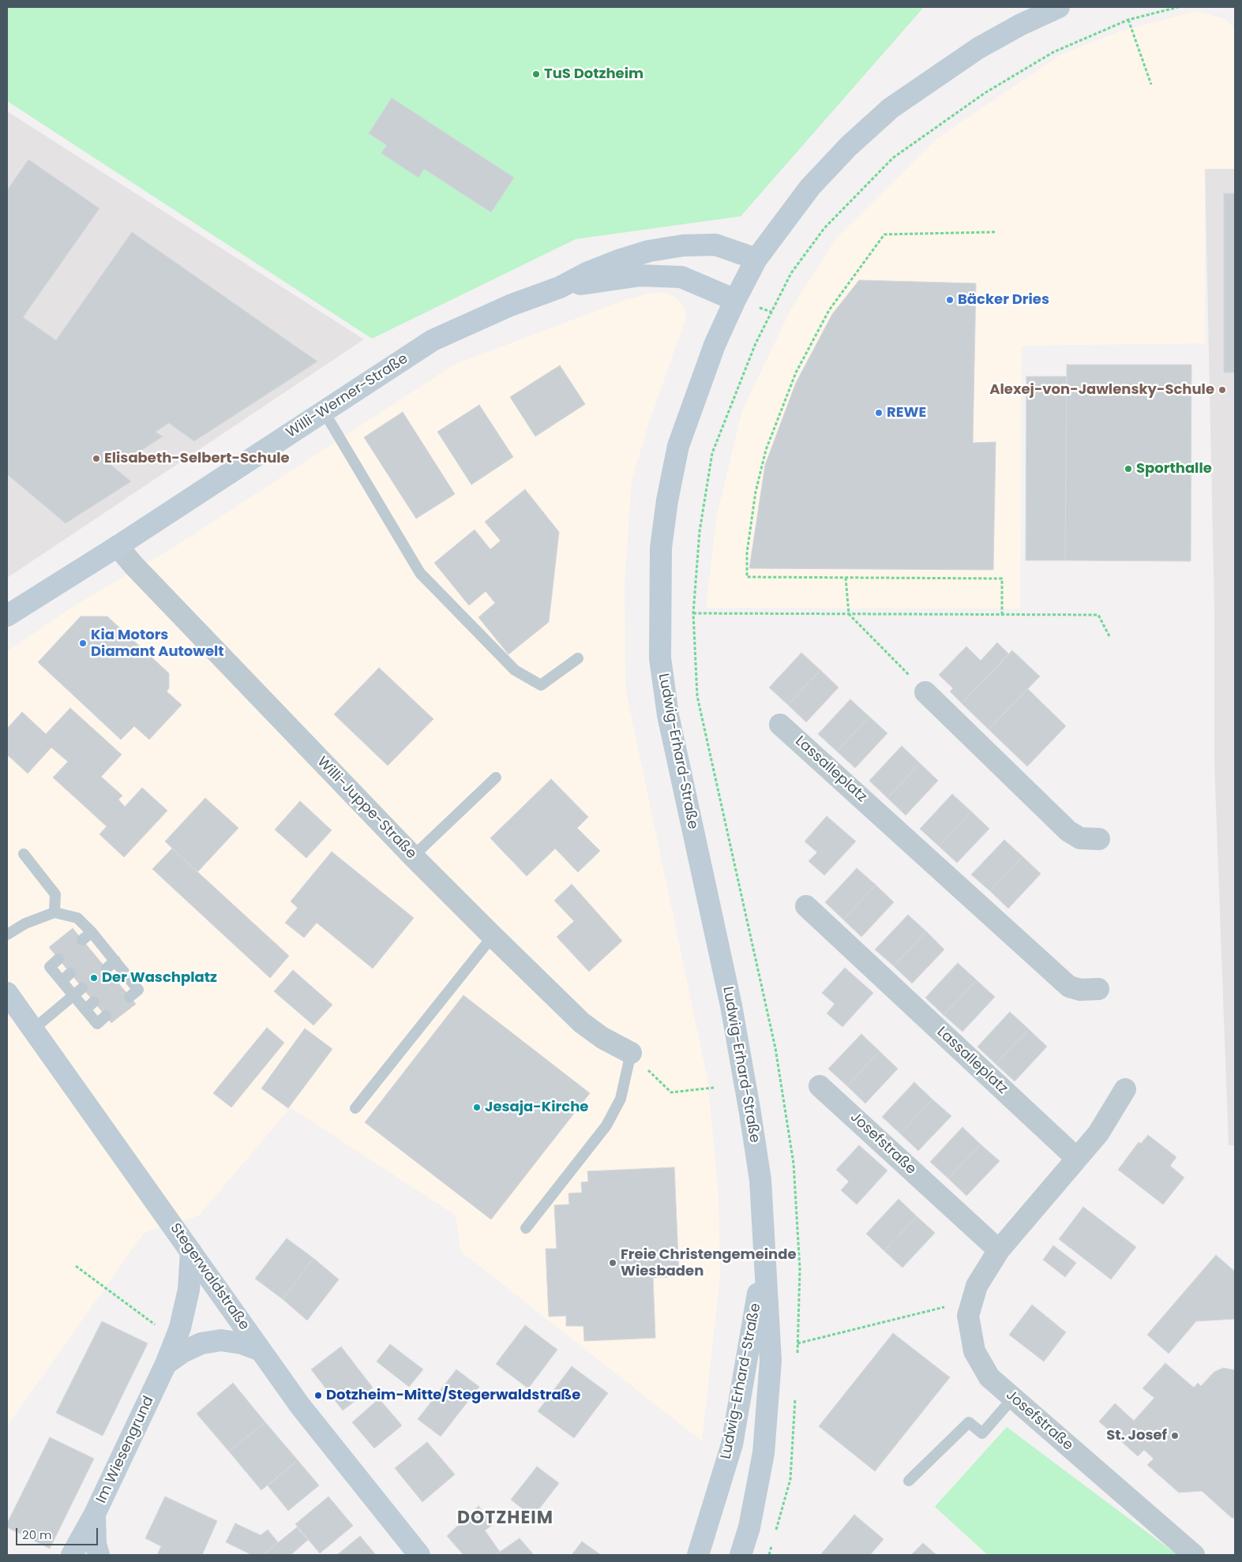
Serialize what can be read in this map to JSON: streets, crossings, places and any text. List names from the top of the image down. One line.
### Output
{"streets":{"street":["Willi-Werner-Straße","Ludwig-Erhard-Straße","Lassalleplatz","Willi-Juppe-Straße","Josefstraße","Stegerwaldstraße","Im Wiesengrund"]},"crossings":[["Willi-Werner-Straße","Ludwig-Erhard-Straße"],["Willi-Werner-Straße","Willi-Juppe-Straße"],["Lassalleplatz","Josefstraße"],["Stegerwaldstraße","Im Wiesengrund"]],"districts":["DOTZHEIM"],"places":["TuS Dotzheim","Bäcker Dries","Alexej-von-Jawlensky-Schule","REWE","Elisabeth-Selbert-Schule","Sporthalle","Kia Motors Diamant Autowelt","Der Waschplatz","Jesaja-Kirche","Freie Christengemeinde Wiesbaden","Dotzheim-Mitte/Stegerwaldstraße","St. Josef"],"scale_bar":"20 m"}
